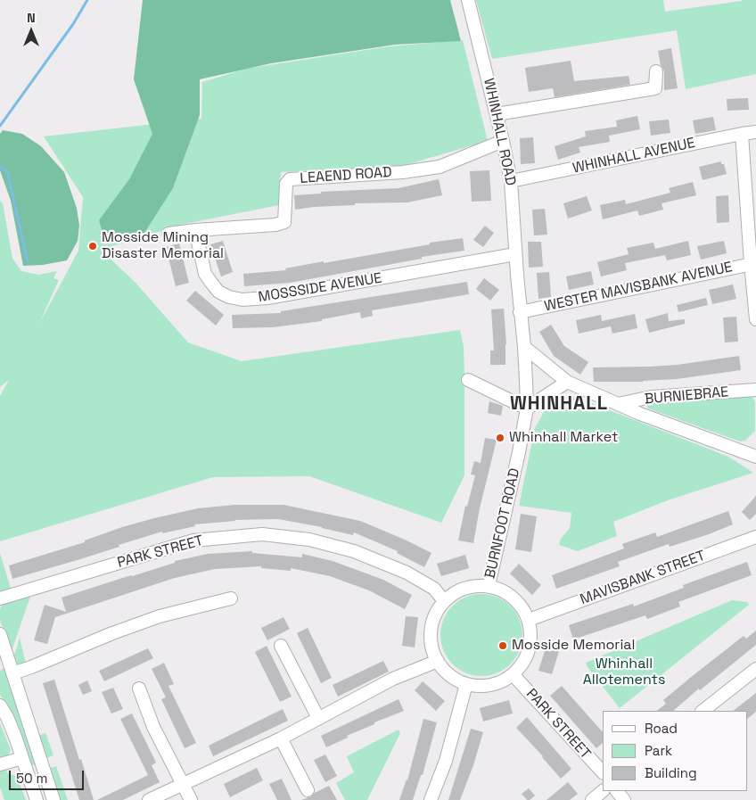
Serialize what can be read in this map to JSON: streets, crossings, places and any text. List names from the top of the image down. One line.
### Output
{"streets":{"street":["WHINHALL ROAD","WHINHALL AVENUE","LEAEND ROAD","WESTER MAVISBANK AVENUE","MOSSSIDE AVENUE","BURNIEBRAE","BURNFOOT ROAD","PARK STREET","MAVISBANK STREET"]},"crossings":[["WHINHALL ROAD","WHINHALL AVENUE"],["WHINHALL ROAD","LEAEND ROAD"],["WHINHALL ROAD","WESTER MAVISBANK AVENUE"],["WHINHALL ROAD","MOSSSIDE AVENUE"],["WHINHALL ROAD","BURNFOOT ROAD"],["LEAEND ROAD","MOSSSIDE AVENUE"],["BURNFOOT ROAD","PARK STREET"],["BURNFOOT ROAD","MAVISBANK STREET"],["PARK STREET","MAVISBANK STREET"]],"districts":["WHINHALL"],"parks":["Whinhall Allotements"],"places":["Mosside Mining Disaster Memorial","Whinhall Market","Mosside Memorial"],"legend":["Road","Park","Building"],"scale_bar":"50 m","north":"top"}
